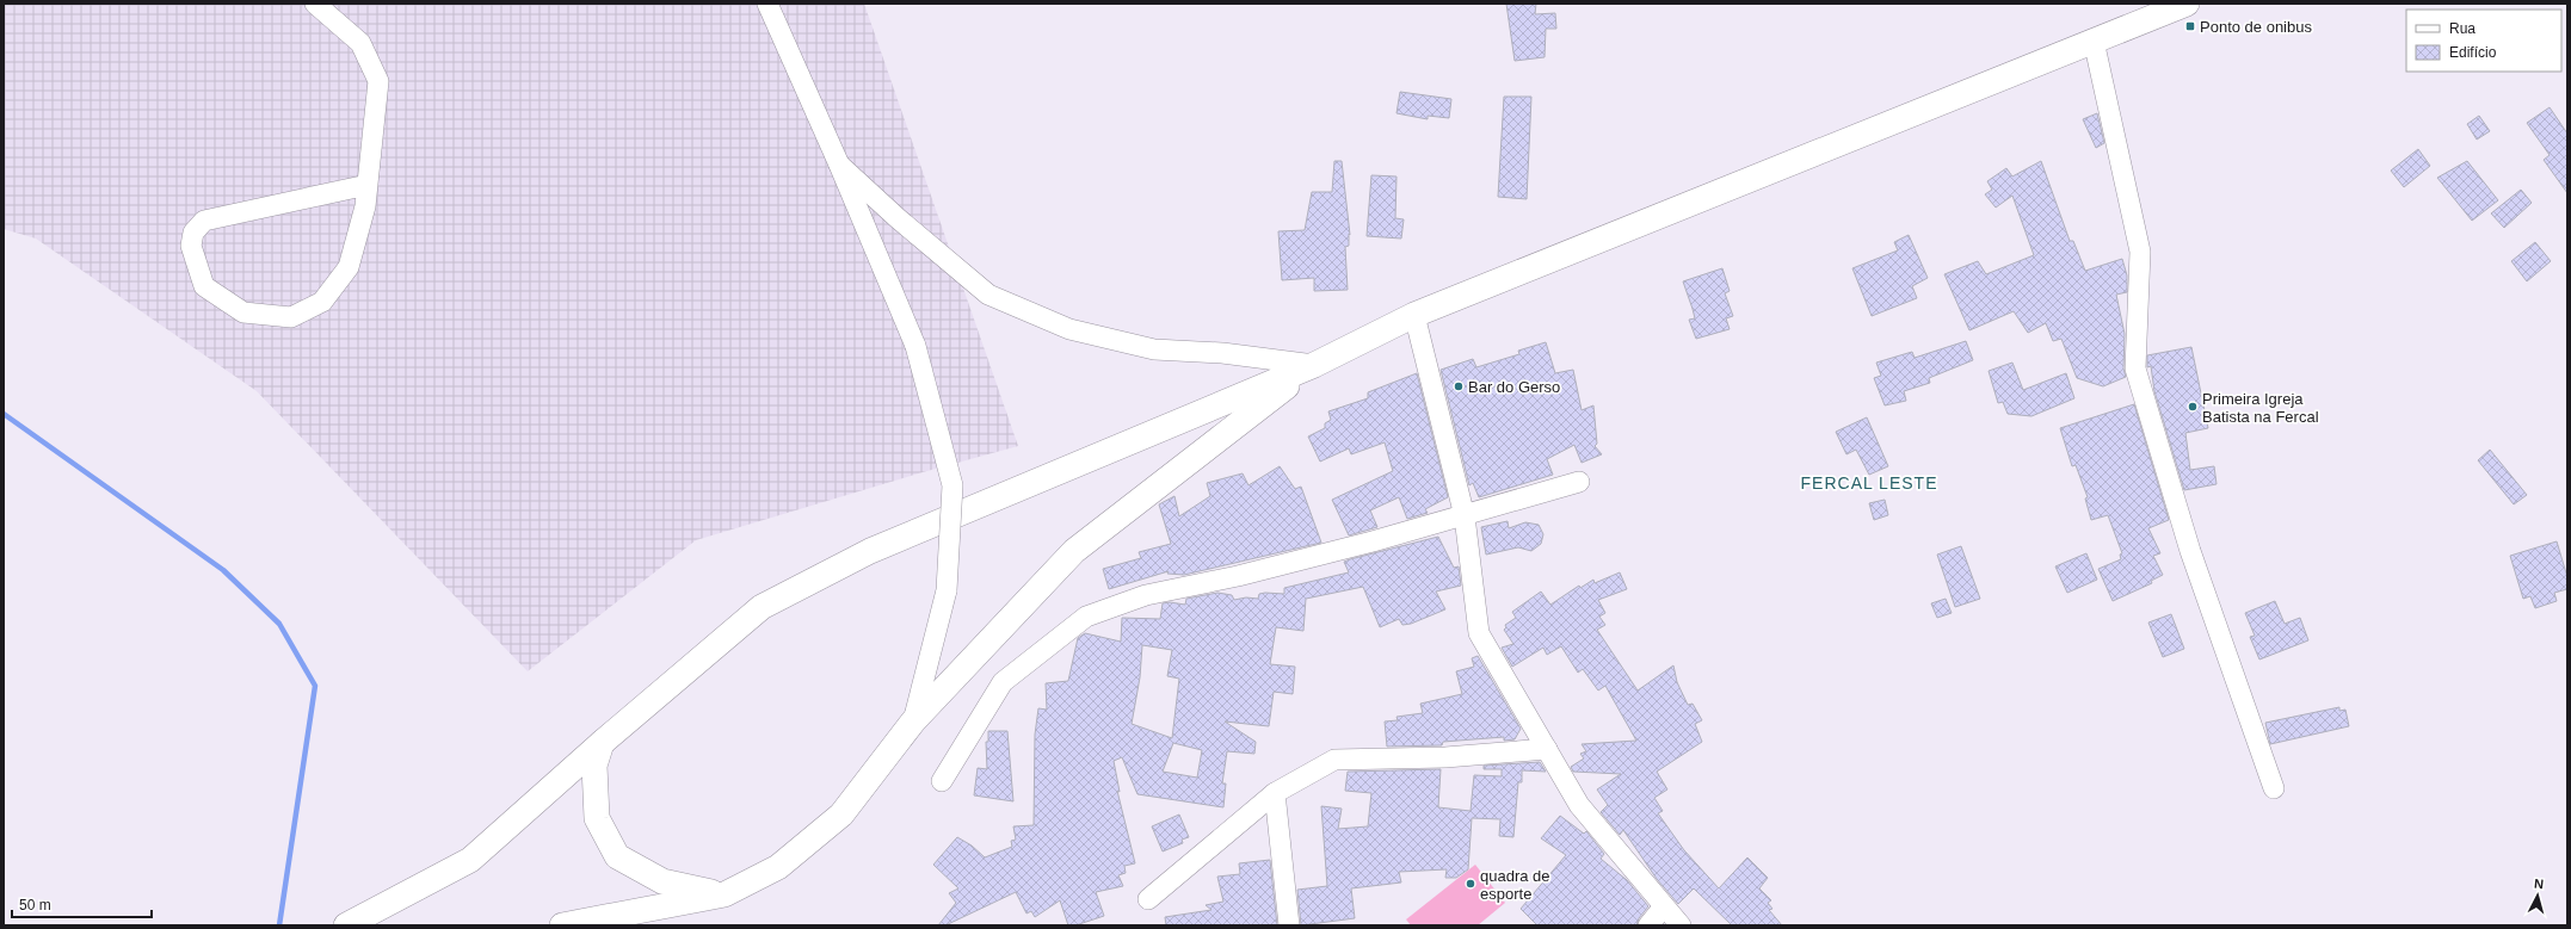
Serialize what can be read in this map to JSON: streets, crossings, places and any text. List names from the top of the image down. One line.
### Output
{"districts":["FERCAL LESTE"],"places":{"transit":["Ponto de onibus"],"other":["Bar do Gerso","Primeira Igreja Batista na Fercal","quadra de esporte"]},"legend":["Rua","Edifício"],"scale_bar":"50 m","north":"top"}
